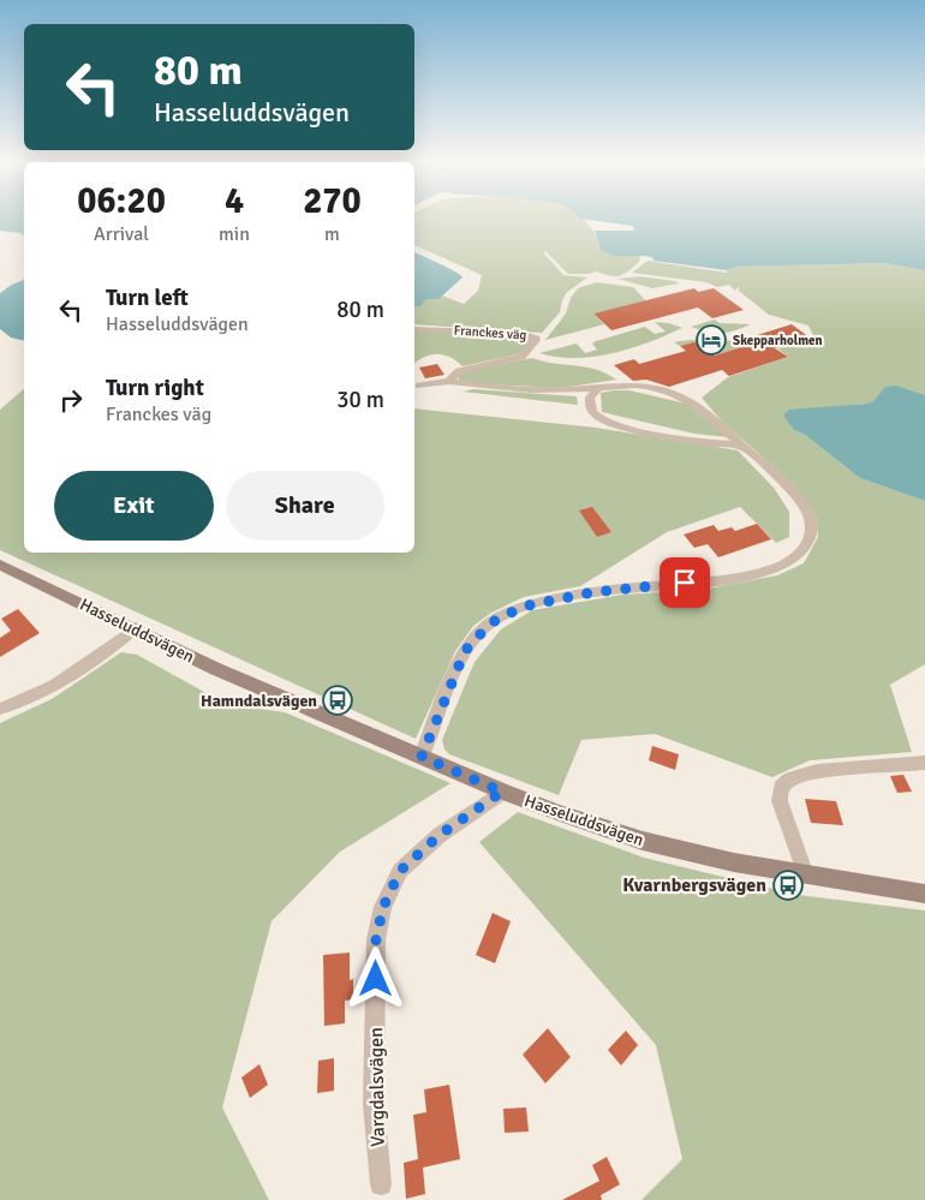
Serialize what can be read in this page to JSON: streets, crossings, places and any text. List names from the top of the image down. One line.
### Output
{"streets":{"street":["Franckes väg","Hasseluddsvägen","Vargdalsvägen"]},"crossings":[["Franckes väg","Hasseluddsvägen"],["Hasseluddsvägen","Vargdalsvägen"]],"places":{"hotel":["Skepparholmen"],"bus stop":["Hamndalsvägen","Kvarnbergsvägen"]},"page":{"turn":["80 m","Hasseluddsvägen"],"eta":["06:20","Arrival","4","min","270","m"],"list":[{"name":"Turn left","note":"Hasseluddsvägen","value":"80 m"},{"name":"Turn right","note":"Franckes väg","value":"30 m"}],"buttons":["Exit","Share"]}}
